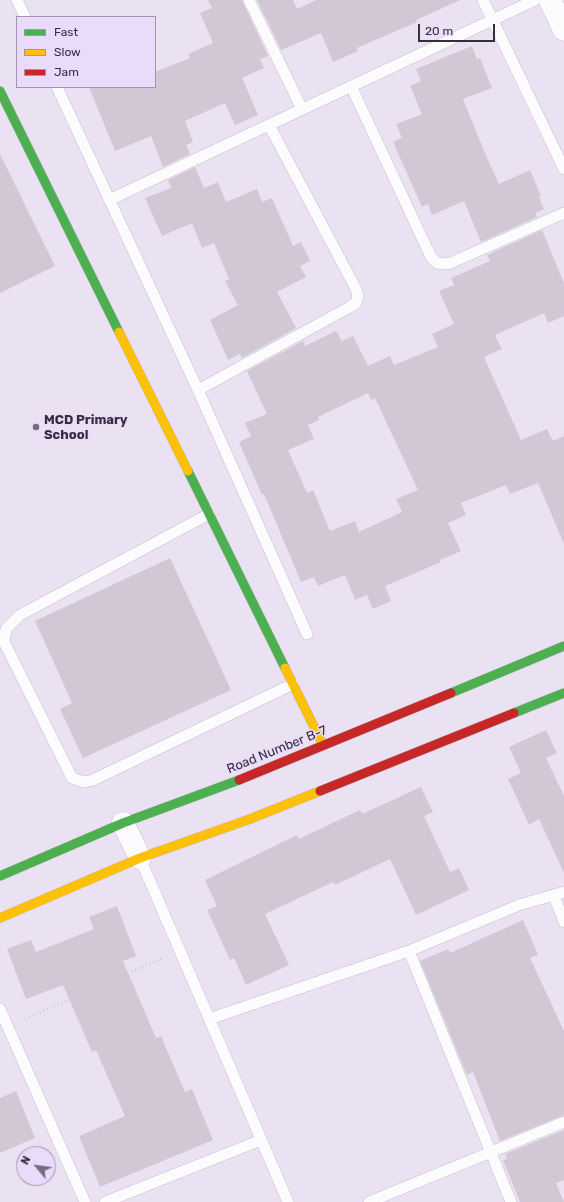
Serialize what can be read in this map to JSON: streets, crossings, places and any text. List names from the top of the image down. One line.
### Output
{"streets":{"street":["Road Number B-7"]},"places":["MCD Primary School"],"legend":["Fast","Slow","Jam"],"scale_bar":"20 m","north":"top left"}
